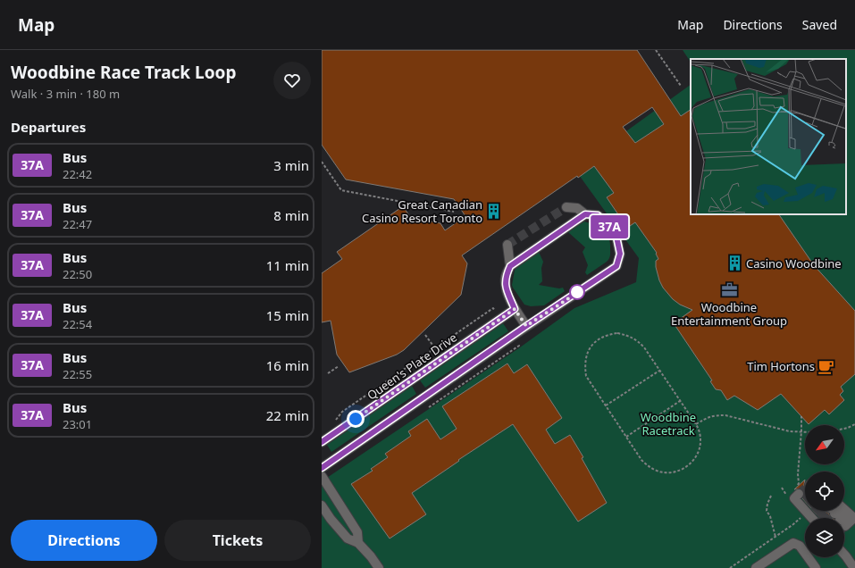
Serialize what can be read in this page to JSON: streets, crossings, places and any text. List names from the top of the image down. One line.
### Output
{"streets":{"street":["Queen's Plate Drive"]},"parks":["Woodbine Racetrack"],"places":{"building":["Great Canadian Casino Resort Toronto","Casino Woodbine"],"office":["Woodbine Entertainment Group"],"cafe":["Tim Hortons"]},"lines":["bus line 37A"],"north":"bottom left","page":{"header":"Map","nav":["Map","Directions","Saved"],"heading":[["Woodbine Race Track Loop","Walk · 3 min · 180 m"],"Departures"],"on_map":"37A","list":[{"mark":"37A","name":"Bus","note":"22:42","value":"3 min"},{"mark":"37A","name":"Bus","note":"22:47","value":"8 min"},{"mark":"37A","name":"Bus","note":"22:50","value":"11 min"},{"mark":"37A","name":"Bus","note":"22:54","value":"15 min"},{"mark":"37A","name":"Bus","note":"22:55","value":"16 min"},{"mark":"37A","name":"Bus","note":"23:01","value":"22 min"}],"buttons":["Directions","Tickets"]}}
